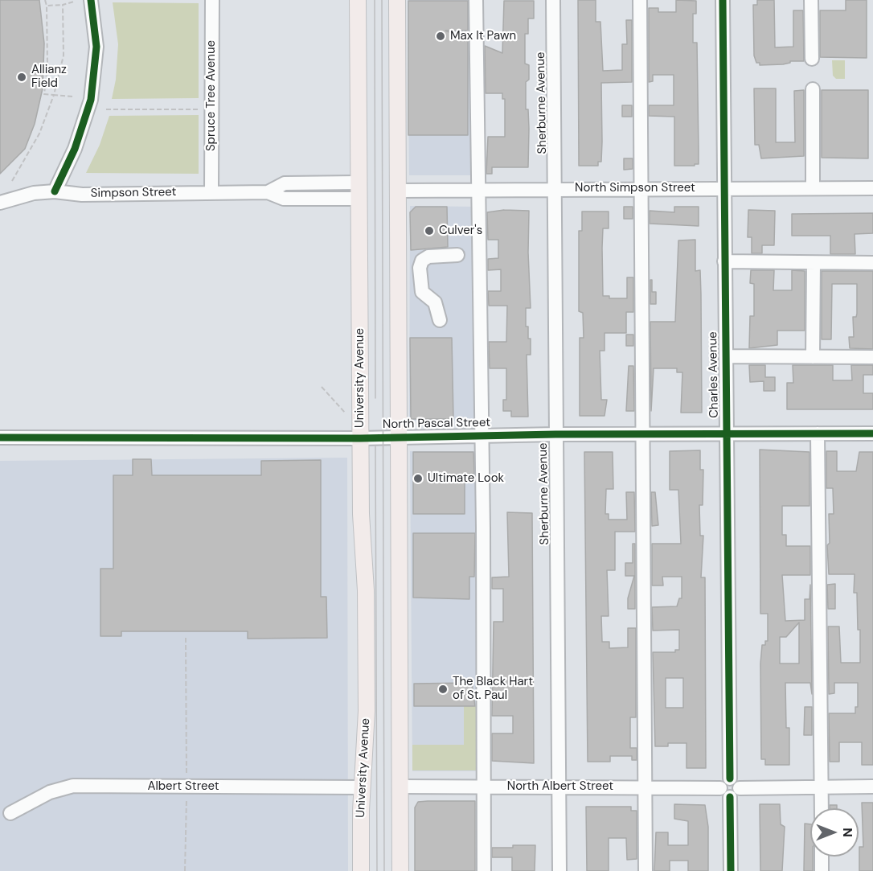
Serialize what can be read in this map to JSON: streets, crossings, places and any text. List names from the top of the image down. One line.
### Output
{"streets":{"main road":["University Avenue"],"street":["Spruce Tree Avenue","Sherburne Avenue","North Simpson Street","Simpson Street","Charles Avenue","North Pascal Street","Albert Street","North Albert Street"]},"crossings":[["Spruce Tree Avenue","Simpson Street"],["Sherburne Avenue","North Simpson Street"],["Sherburne Avenue","North Pascal Street"],["Sherburne Avenue","North Albert Street"],["North Simpson Street","Charles Avenue"],["Simpson Street","University Avenue"],["Charles Avenue","North Pascal Street"],["Charles Avenue","North Albert Street"],["University Avenue","North Pascal Street"],["University Avenue","Albert Street"]],"places":["Max It Pawn","Allianz Field","Culver's","Ultimate Look","The Black Hart of St. Paul"],"north":"right"}
